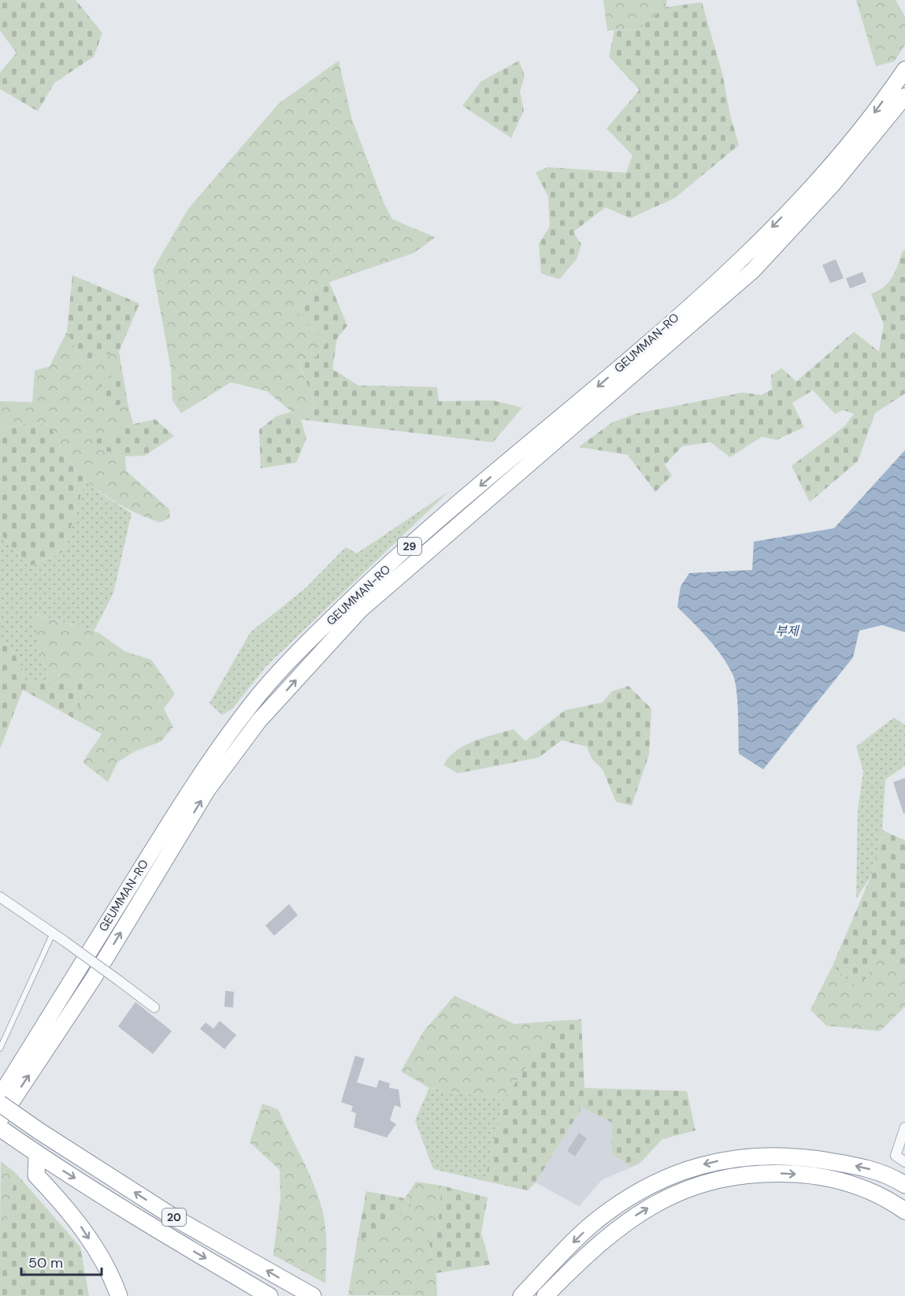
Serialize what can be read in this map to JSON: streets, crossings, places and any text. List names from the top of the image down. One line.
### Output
{"streets":{"highway":["GEUMMAN-RO","29","20"]},"water":["부제"],"scale_bar":"50 m"}
